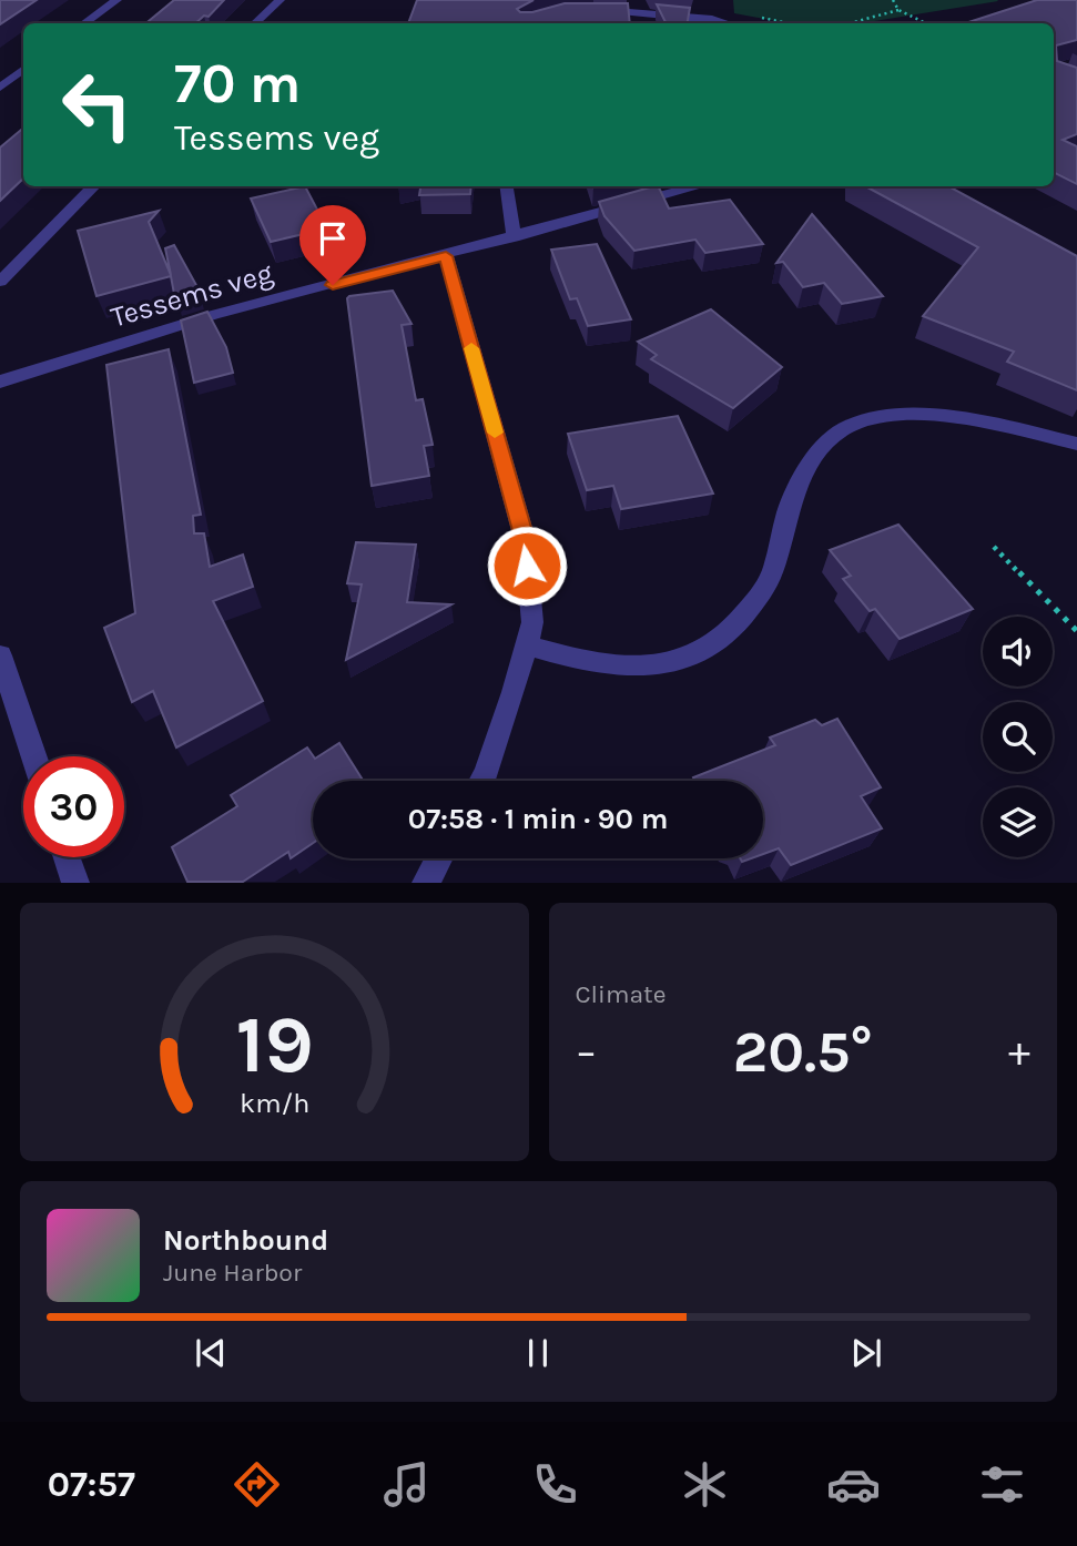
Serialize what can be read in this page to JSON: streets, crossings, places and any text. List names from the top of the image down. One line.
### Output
{"streets":{"street":["Tessems veg"]},"page":{"turn":["70 m","Tessems veg"],"limit":"30","trip":"07:58 · 1 min · 90 m","tile":"Climate","heat":["−","20.5°","+"],"song":["Northbound","June Harbor"],"tabs":"07:57","gauge":["19","km/h"]}}
